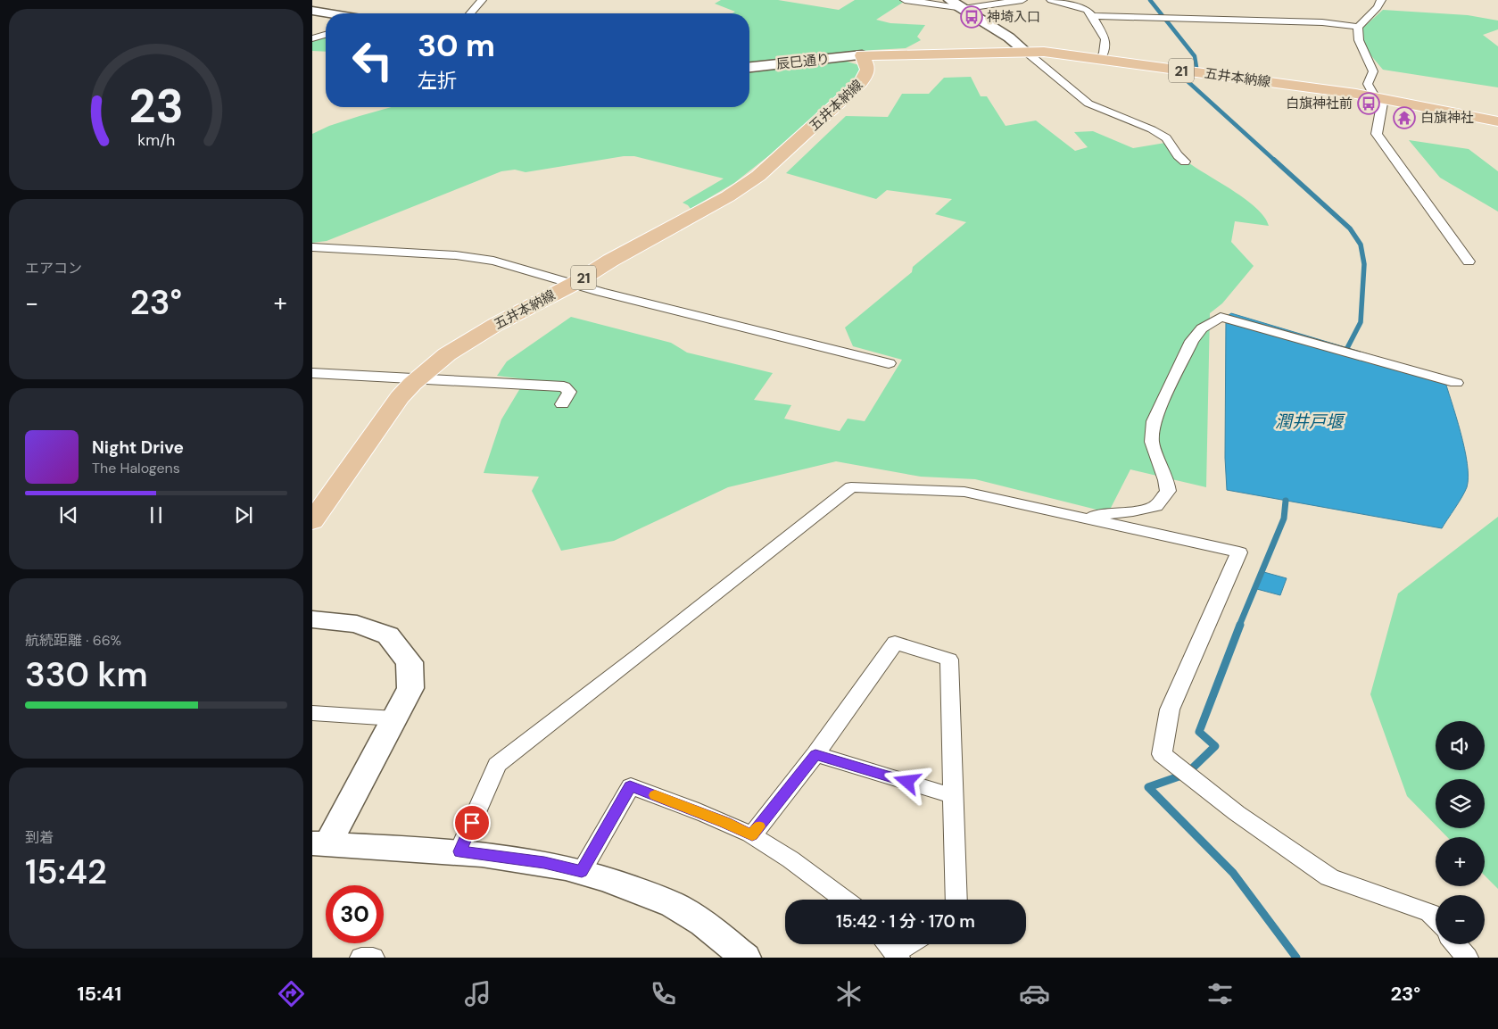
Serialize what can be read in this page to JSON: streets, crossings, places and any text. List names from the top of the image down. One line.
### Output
{"streets":{"main road":["21","五井本納線"],"street":["辰巳通り"]},"crossings":[["辰巳通り","五井本納線"]],"water":["潤井戸堰"],"places":{"bus stop":["神埼入口","白旗神社前"],"temple":["白旗神社"]},"page":{"turn":["30 m","左折"],"tile":["エアコン",["航続距離 · 66%","330 km"],["到着","15:42"]],"heat":["−","23°","+"],"song":["Night Drive","The Halogens"],"map_buttons":["+","−"],"limit":"30","trip":"15:42 · 1 分 · 170 m","tabs":["15:41","23°"],"gauge":["23","km/h"]}}
